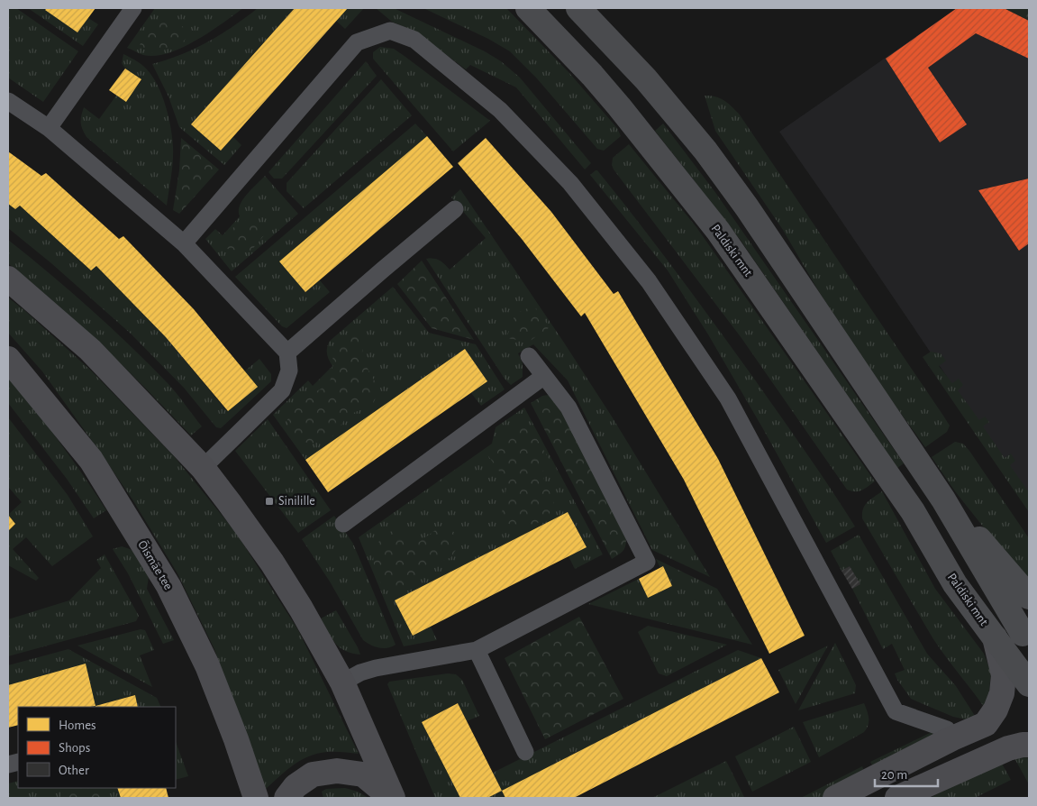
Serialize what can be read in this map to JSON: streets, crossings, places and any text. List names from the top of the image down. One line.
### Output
{"streets":{"main road":["Paldiski mnt","Õismäe tee"]},"places":{"transit":["Sinilille"]},"legend":["Homes","Shops","Other"],"scale_bar":"20 m"}
